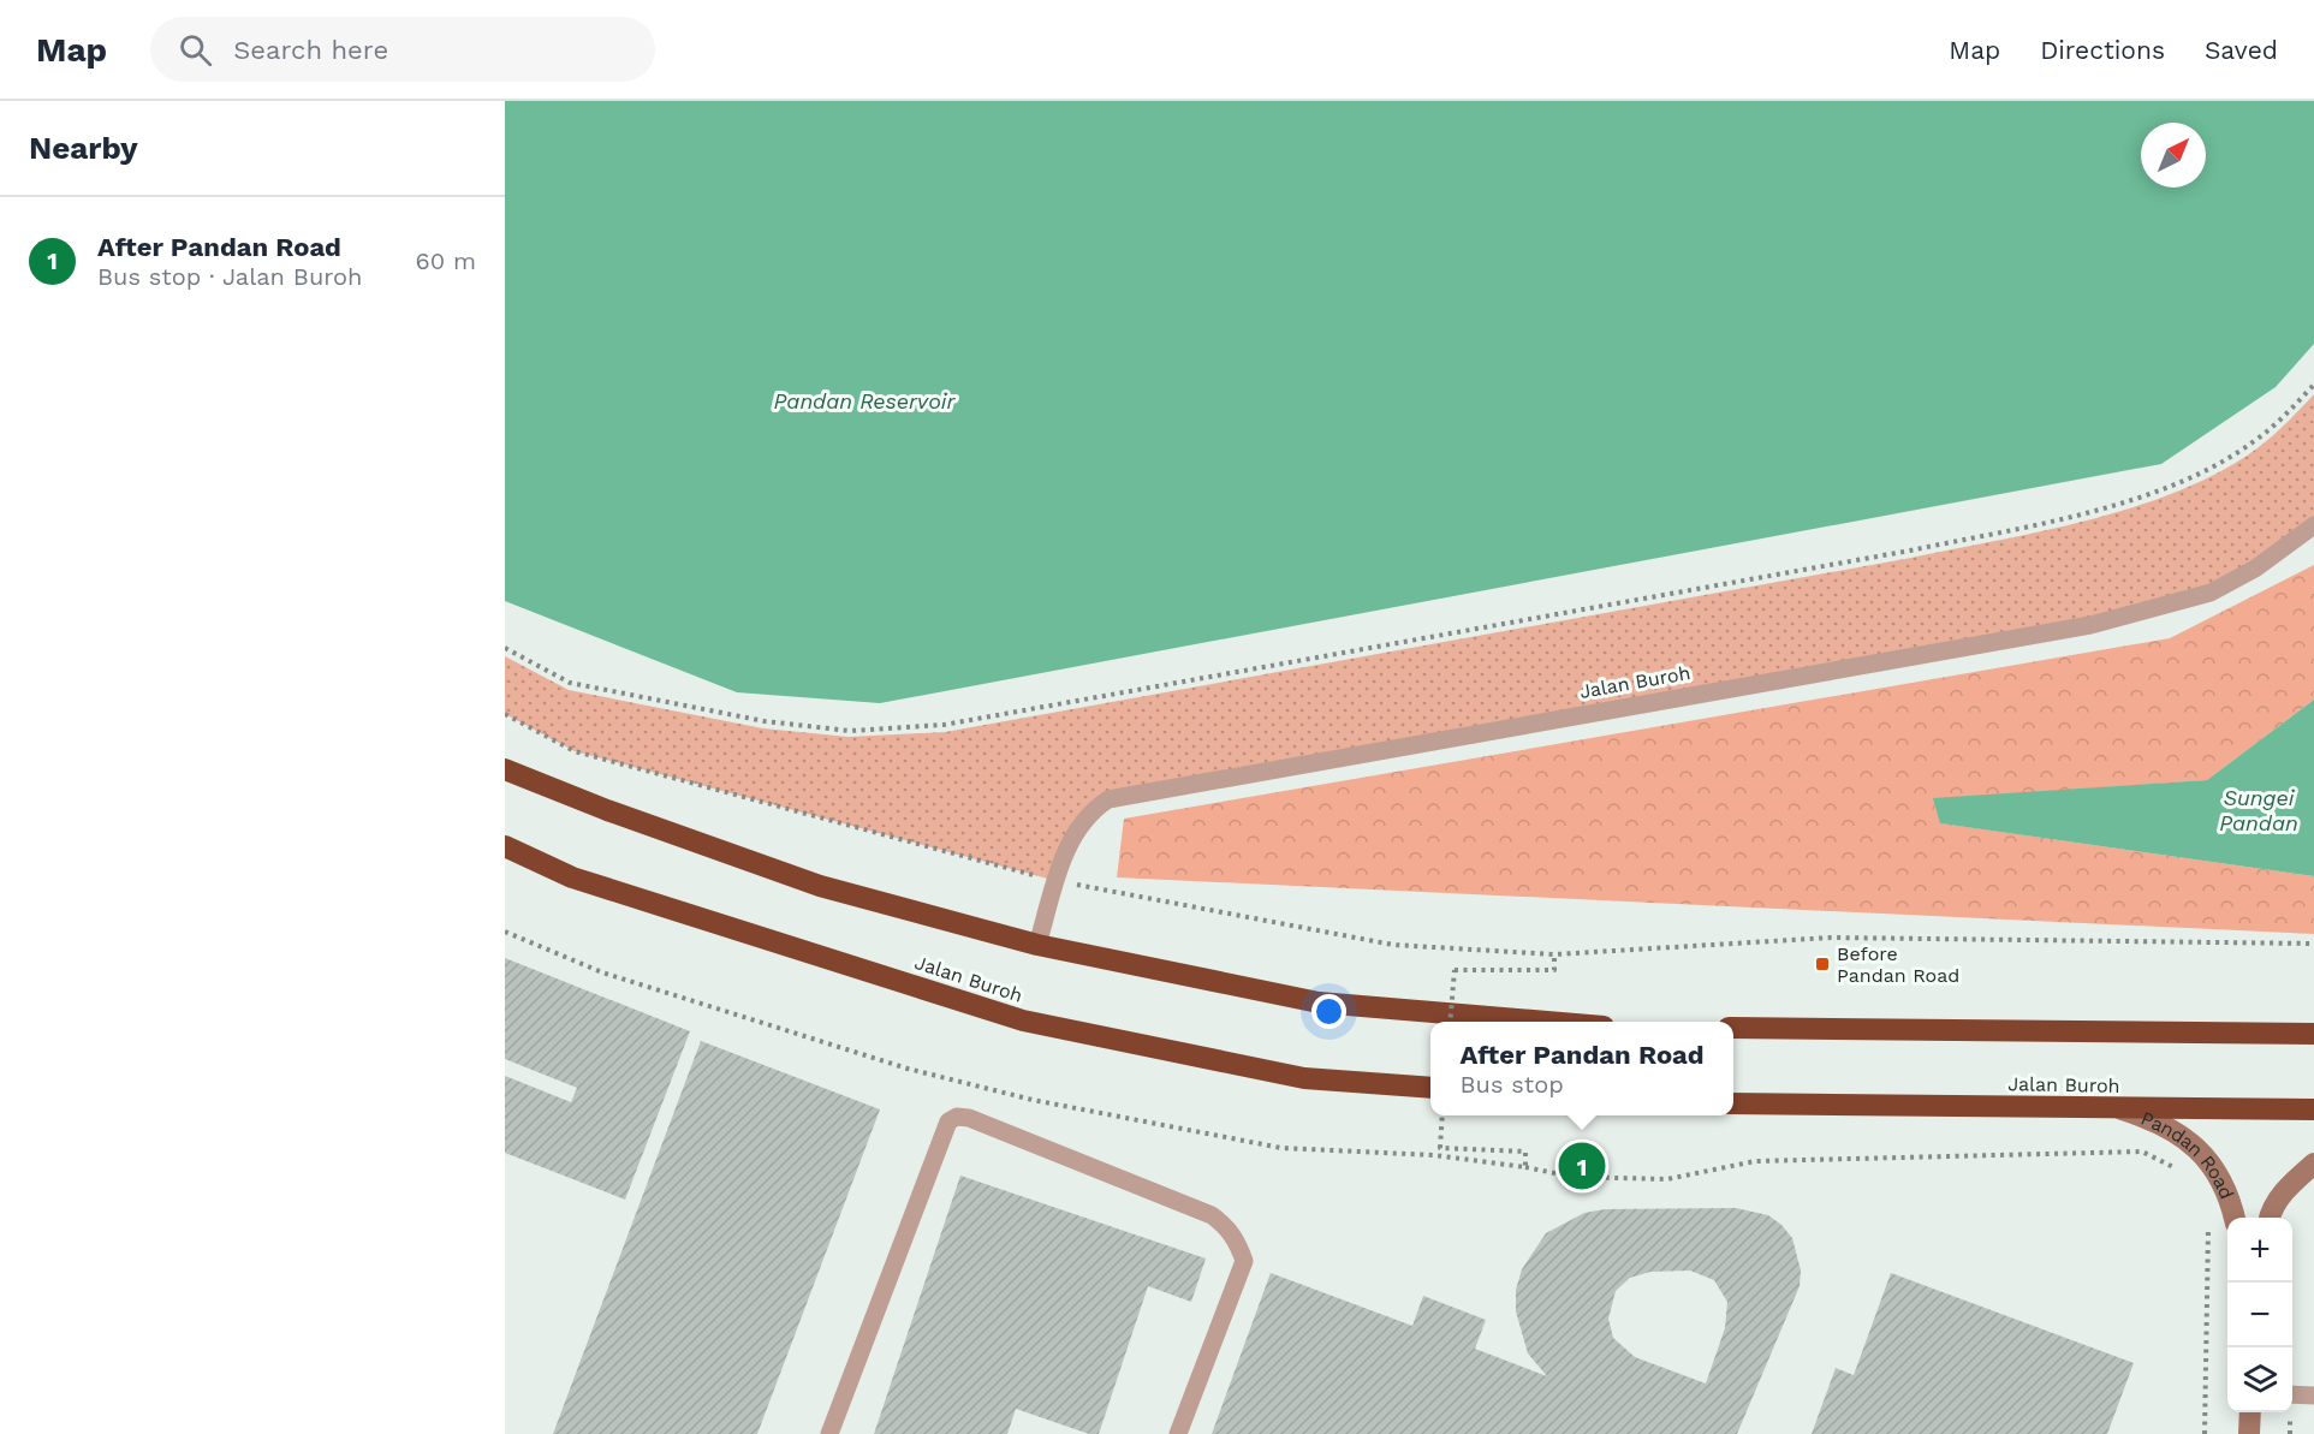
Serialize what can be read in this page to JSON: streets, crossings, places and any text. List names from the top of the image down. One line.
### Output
{"streets":{"highway":["Jalan Buroh"],"street":["Pandan Road"]},"crossings":[["Jalan Buroh","Pandan Road"]],"water":["Pandan Reservoir","Sungei Pandan"],"places":{"transit":["Before Pandan Road"]},"north":"top right","page":{"header":"Map","search":"Search here","nav":["Map","Directions","Saved"],"heading":"Nearby","list":[{"mark":"1","name":"After Pandan Road","note":"Bus stop · Jalan Buroh","value":"60 m"}],"popup":["After Pandan Road","Bus stop"],"pins":"1","map_buttons":["+","−"]}}
